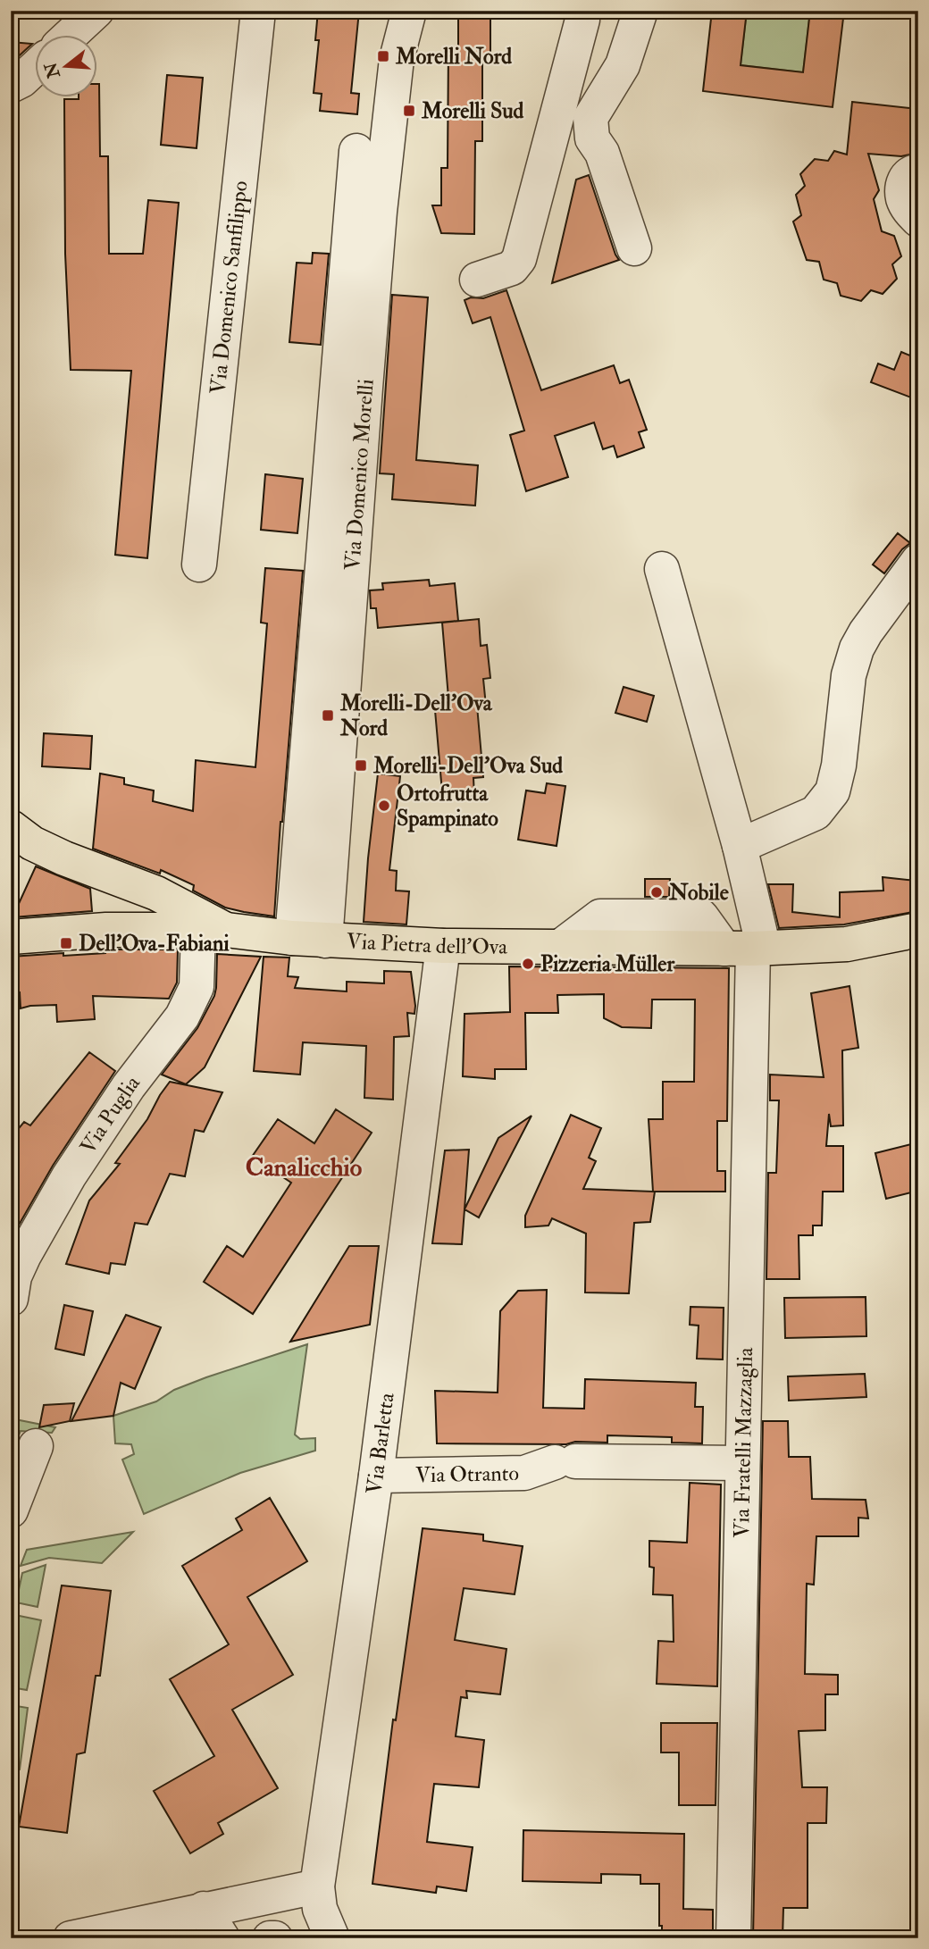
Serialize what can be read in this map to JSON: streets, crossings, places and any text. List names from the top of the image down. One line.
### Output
{"streets":{"main road":["Via Pietra dell'Ova"],"street":["Via Domenico Sanfilippo","Via Domenico Morelli","Via Puglia","Via Barletta","Via Fratelli Mazzaglia","Via Otranto"]},"crossings":[["Via Domenico Morelli","Via Pietra dell'Ova"],["Via Pietra dell'Ova","Via Puglia"],["Via Pietra dell'Ova","Via Barletta"],["Via Pietra dell'Ova","Via Fratelli Mazzaglia"],["Via Barletta","Via Otranto"],["Via Fratelli Mazzaglia","Via Otranto"]],"districts":["Canalicchio"],"places":{"transit":["Morelli Nord","Morelli Sud","Morelli-Dell'Ova Nord","Morelli-Dell'Ova Sud","Dell'Ova-Fabiani"],"other":["Ortofrutta Spampinato","Nobile","Pizzeria Müller"]},"north":"left"}
